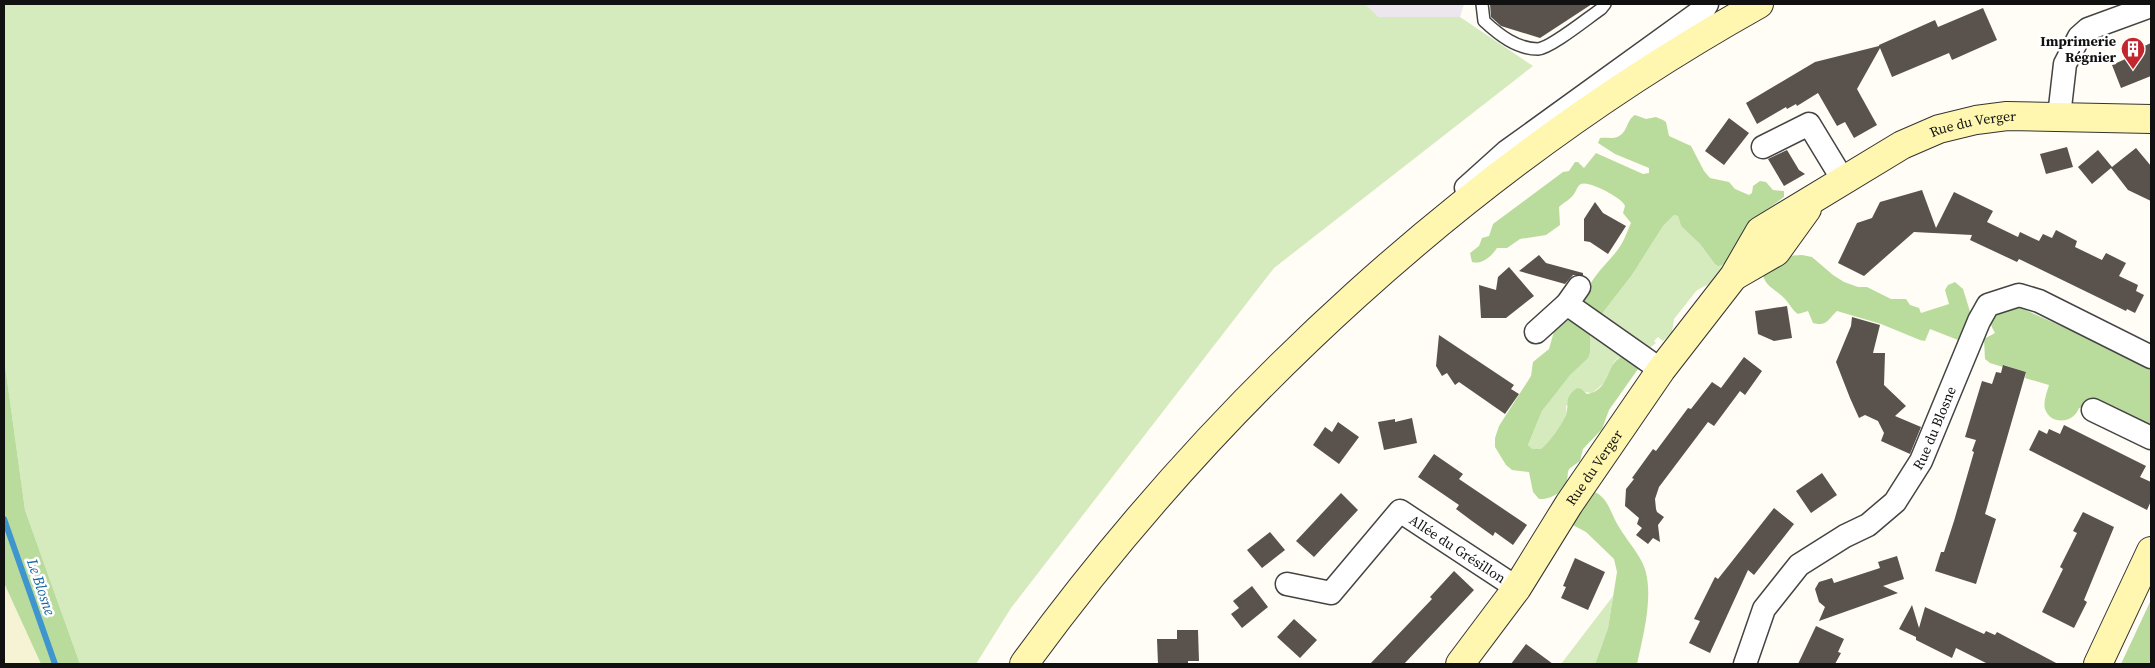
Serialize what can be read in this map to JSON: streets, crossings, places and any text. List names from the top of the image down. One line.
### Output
{"streets":{"street":["Rue du Verger","Rue du Blosne","Allée du Grésillon"]},"crossings":[["Rue du Verger","Allée du Grésillon"]],"water":["Le Blosne"],"places":{"building":["Imprimerie Régnier"]}}
